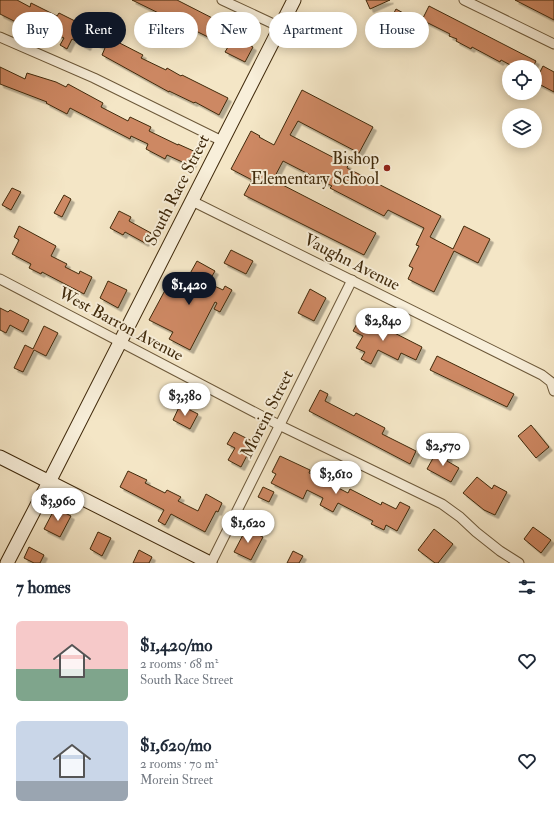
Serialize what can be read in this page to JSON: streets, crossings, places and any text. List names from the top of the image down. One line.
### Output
{"streets":{"main road":["South Race Street"],"street":["Vaughn Avenue","West Barron Avenue","Morein Street"]},"crossings":[["South Race Street","Vaughn Avenue"],["South Race Street","West Barron Avenue"],["Vaughn Avenue","Morein Street"],["West Barron Avenue","Morein Street"]],"places":["Bishop Elementary School"],"page":{"chip":["Buy","Rent","Filters","New","Apartment","House"],"price":["$1,420","$2,840","$3,380","$2,570","$3,610","$3,960","$1,620"],"heading":"7 homes","list":[{"name":"$1,420/mo","note":"2 rooms · 68 m² · South Race Street"},{"name":"$1,620/mo","note":"2 rooms · 70 m² · Morein Street"}]}}
